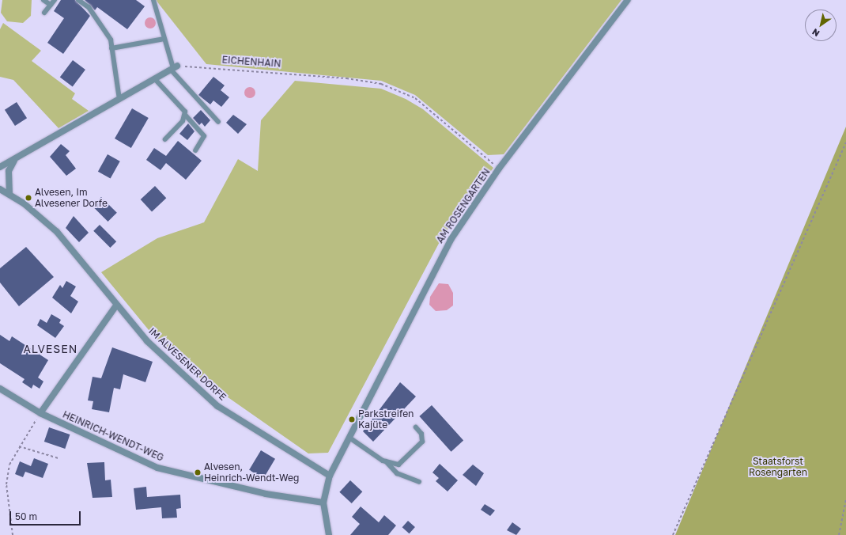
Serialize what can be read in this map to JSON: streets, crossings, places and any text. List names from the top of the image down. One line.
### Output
{"streets":{"street":["AM ROSENGARTEN","IM ALVESENER DORFE","HEINRICH-WENDT-WEG"],"path":["EICHENHAIN"]},"crossings":[["EICHENHAIN","AM ROSENGARTEN"],["AM ROSENGARTEN","IM ALVESENER DORFE"]],"districts":["ALVESEN"],"parks":["Staatsforst Rosengarten"],"places":["Alvesen, Im Alvesener Dorfe","Parkstreifen Kajüte","Alvesen, Heinrich-Wendt-Weg"],"scale_bar":"50 m","north":"bottom left"}
